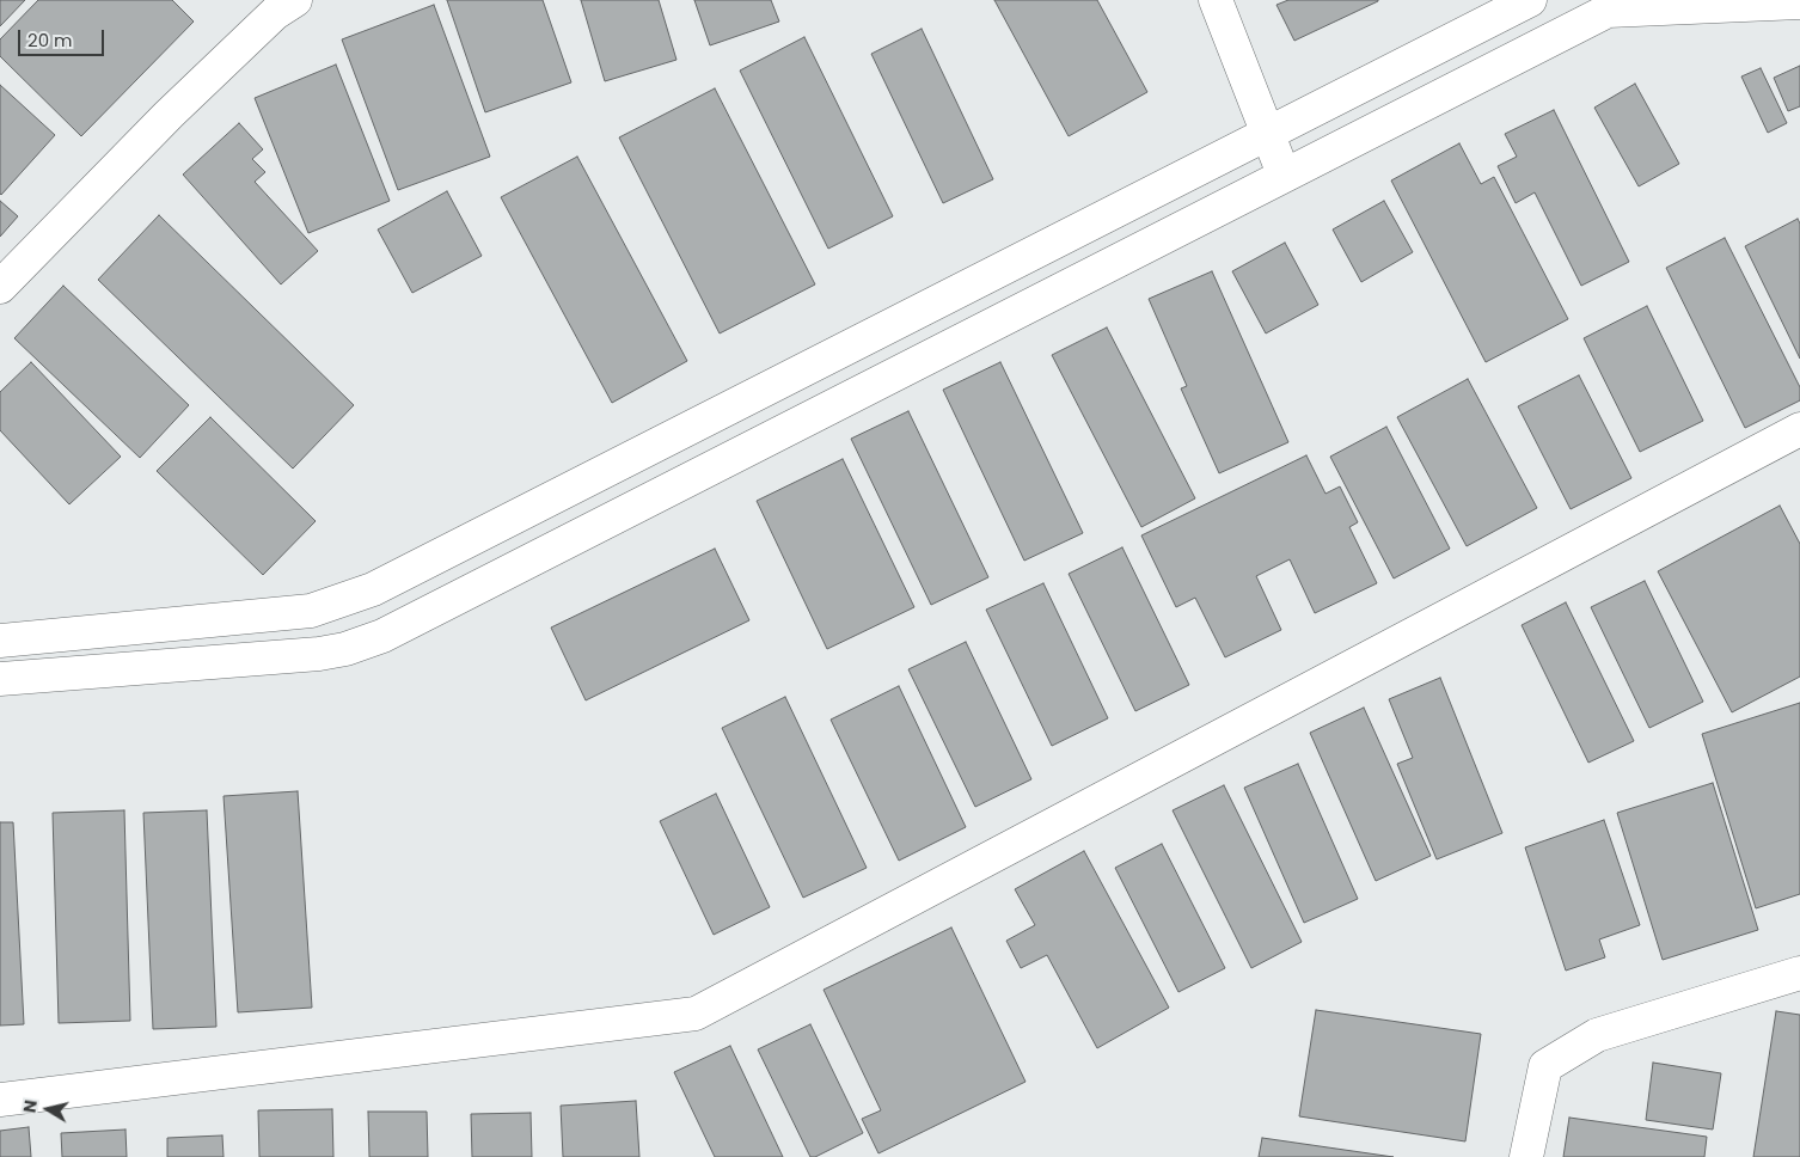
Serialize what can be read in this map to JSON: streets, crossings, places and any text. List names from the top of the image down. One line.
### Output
{"scale_bar":"20 m","north":"left"}
